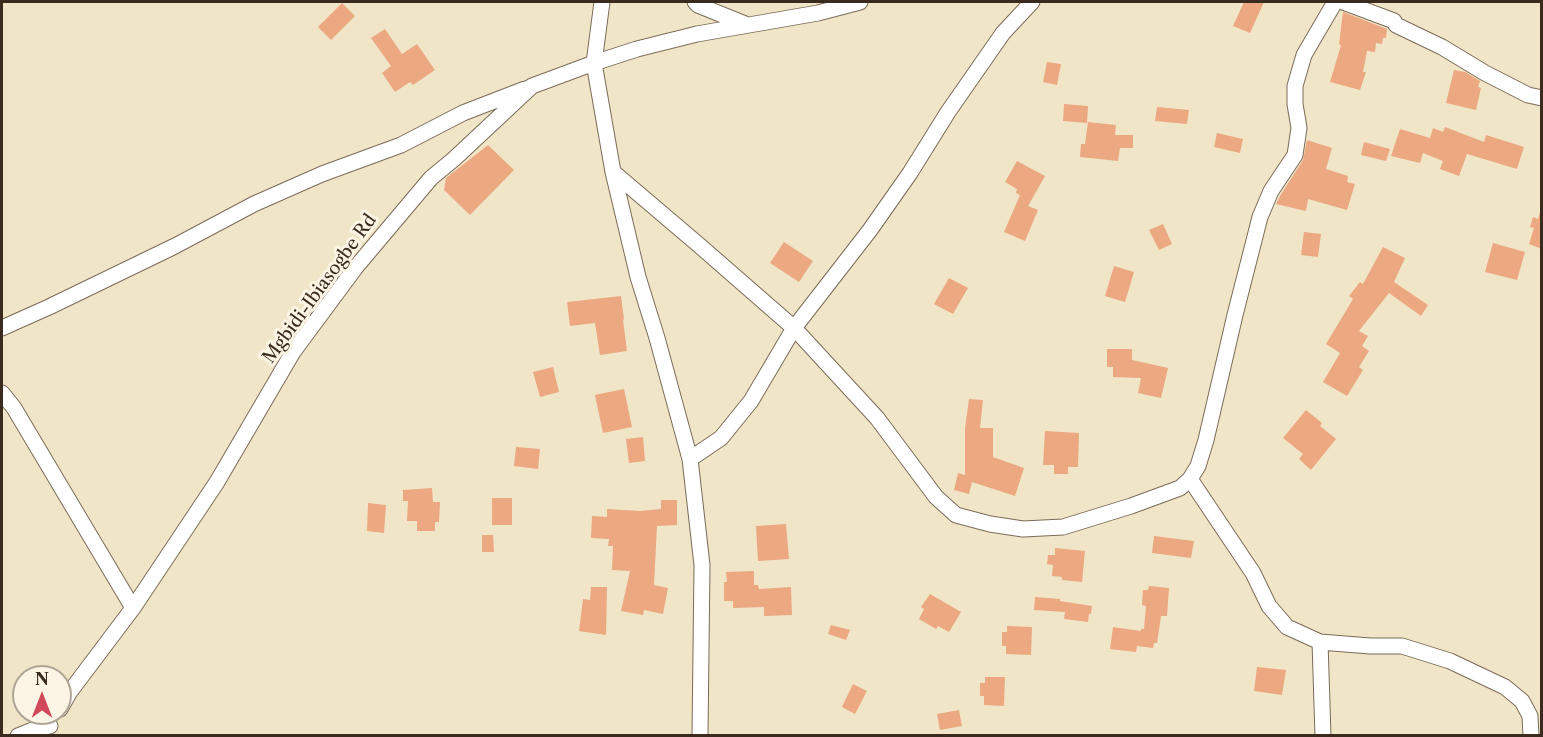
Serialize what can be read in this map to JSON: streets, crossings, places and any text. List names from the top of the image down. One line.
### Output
{"streets":{"street":["Mgbidi-Ibiasogbe Rd"]},"north":"top"}
